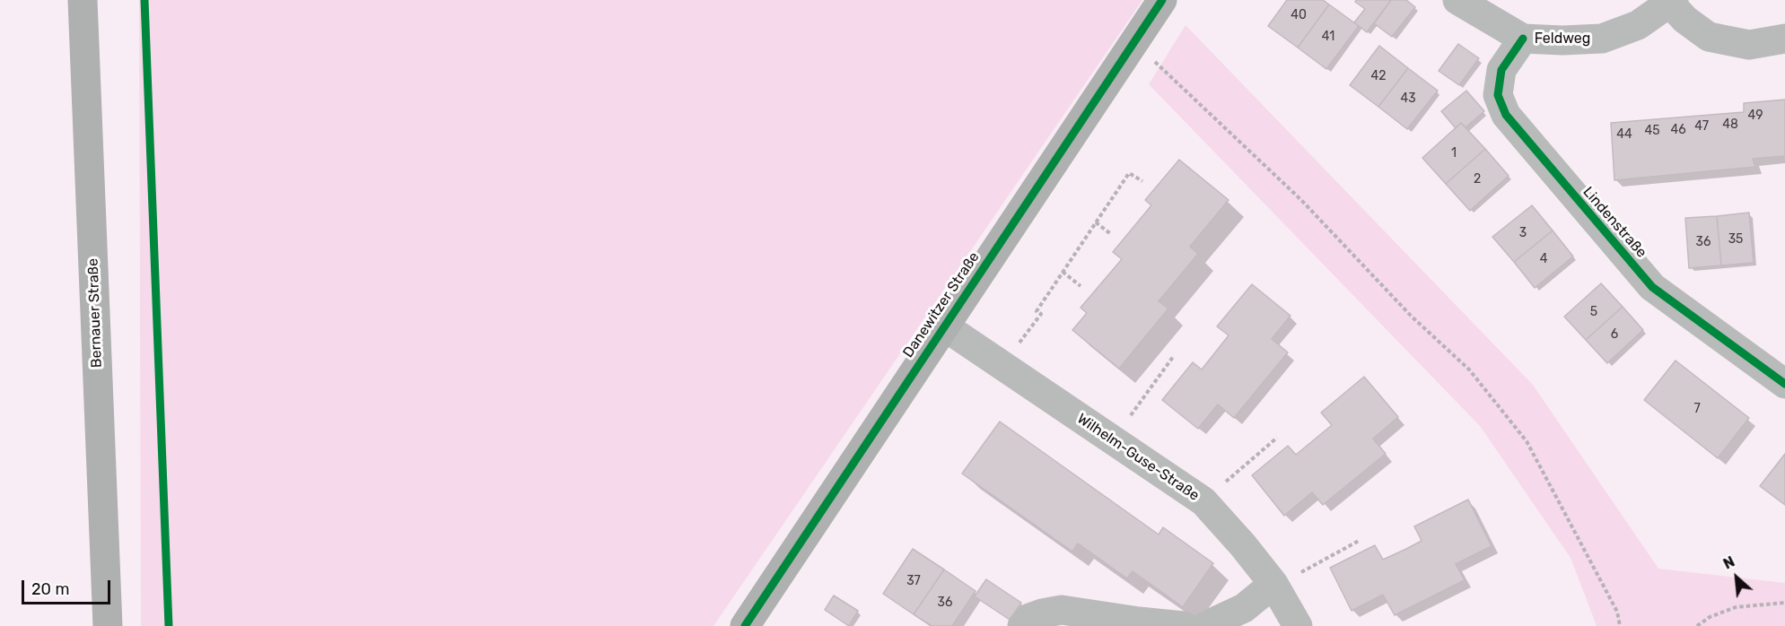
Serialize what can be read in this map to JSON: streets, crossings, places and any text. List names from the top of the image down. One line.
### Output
{"streets":{"street":["Feldweg","Lindenstraße","Danewitzer Straße","Bernauer Straße","Wilhelm-Guse-Straße"]},"crossings":[["Feldweg","Lindenstraße"],["Danewitzer Straße","Wilhelm-Guse-Straße"]],"house_numbers":["40","41","42","43","49","48","47","46","45","44","1","2","3","35","36","4","5","6","7","37","36"],"scale_bar":"20 m","north":"top left"}
